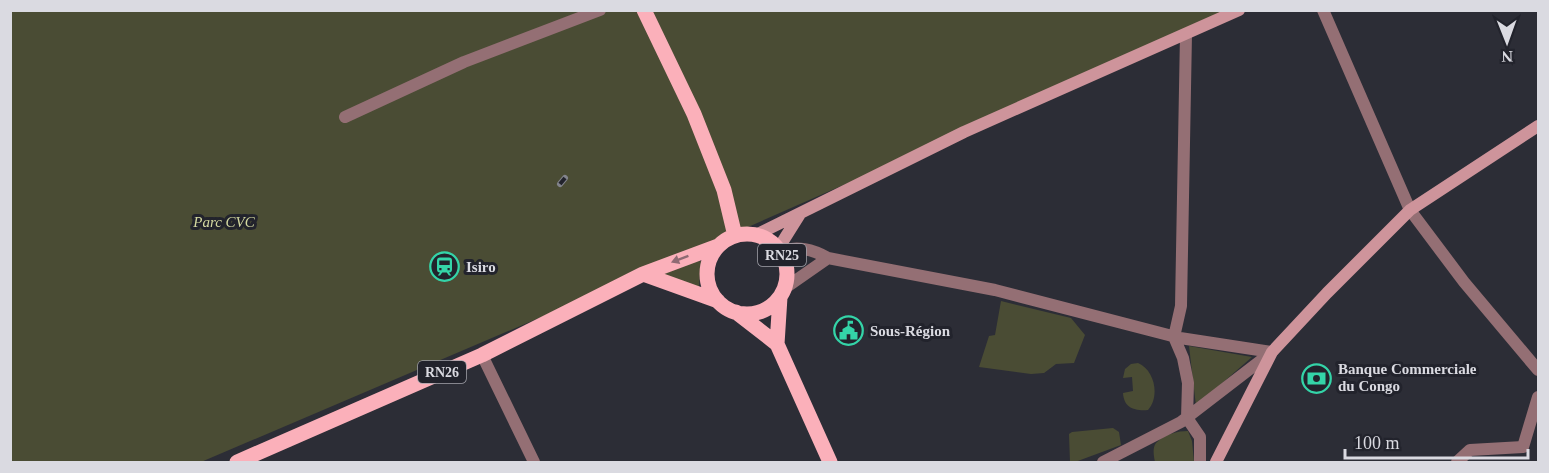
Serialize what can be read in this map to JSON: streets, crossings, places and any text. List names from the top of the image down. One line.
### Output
{"streets":{"main road":["RN25","RN26"]},"crossings":[["RN25","RN26"]],"parks":["Parc CVC"],"places":{"station":["Isiro"],"public building":["Sous-Région"],"bank":["Banque Commerciale du Congo"]},"scale_bar":"100 m","north":"bottom"}
